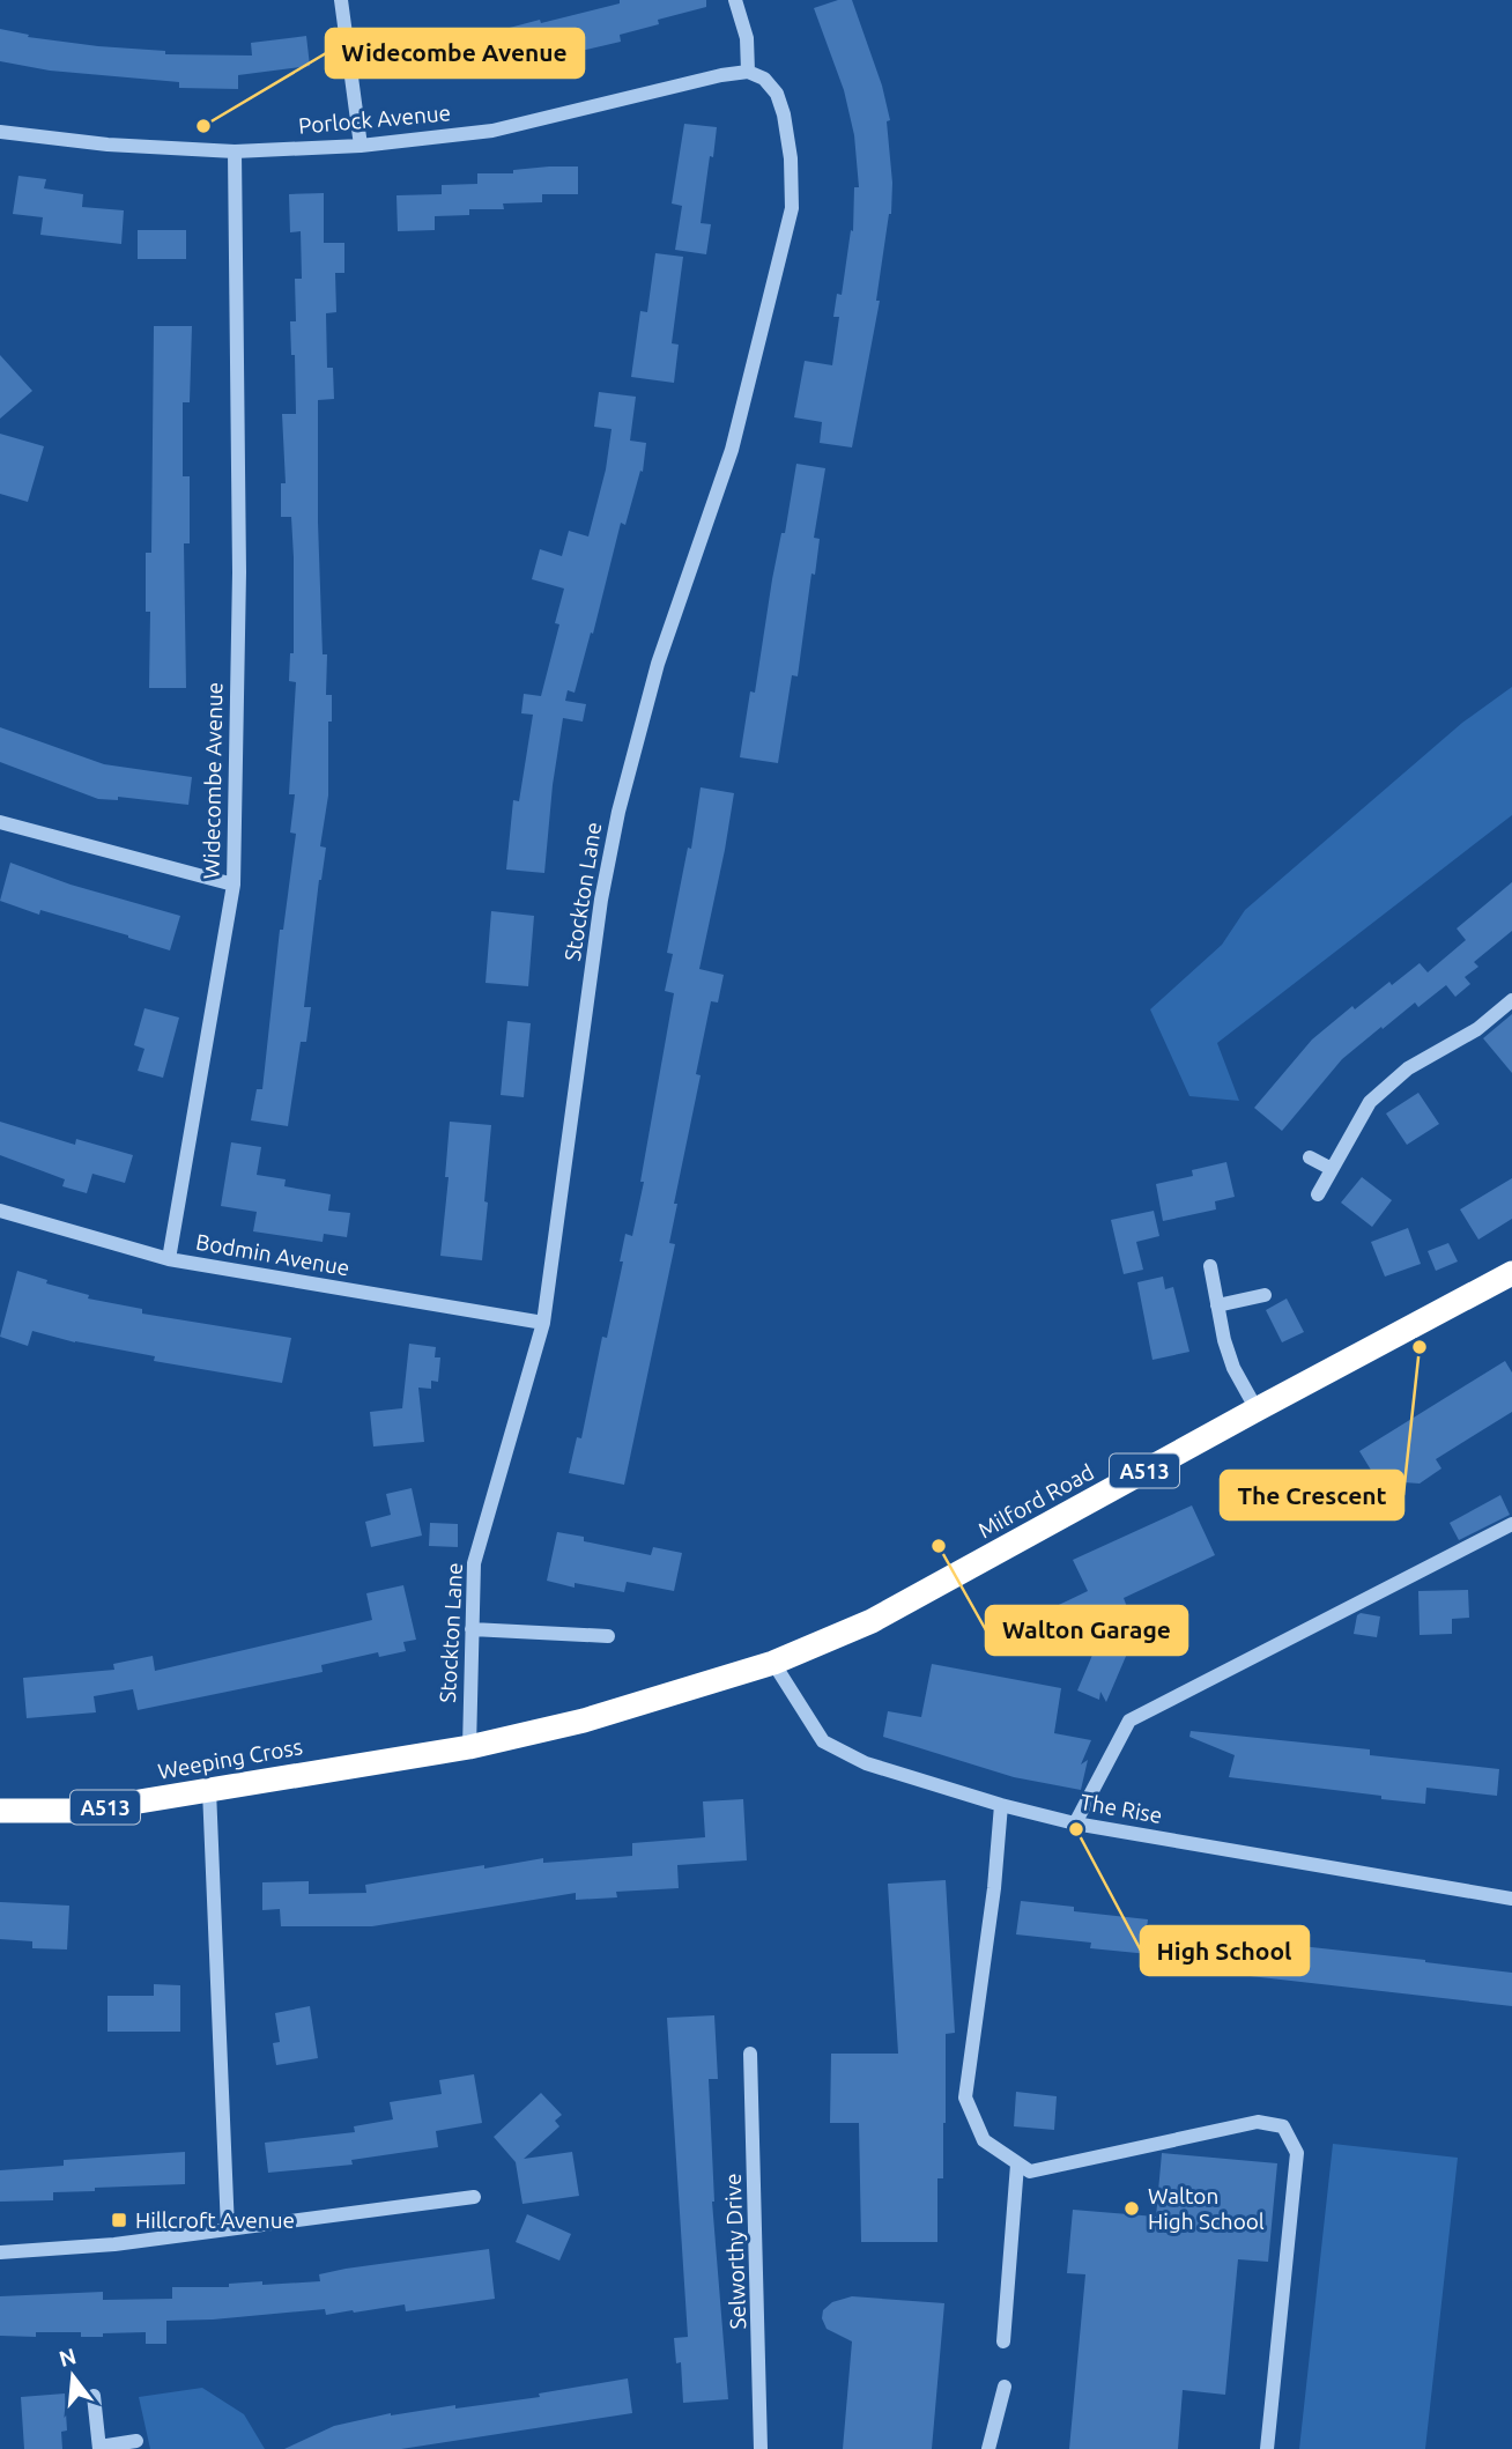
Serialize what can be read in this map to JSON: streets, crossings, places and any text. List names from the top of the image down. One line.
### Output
{"streets":{"highway":["A513","Milford Road","Weeping Cross"],"street":["Porlock Avenue","Widecombe Avenue","Stockton Lane","Bodmin Avenue","The Rise","Selworthy Drive"]},"crossings":[["Porlock Avenue","Widecombe Avenue"],["Porlock Avenue","Stockton Lane"],["Widecombe Avenue","Bodmin Avenue"],["Stockton Lane","Bodmin Avenue"],["Stockton Lane","Milford Road"],["Stockton Lane","Weeping Cross"],["Milford Road","Weeping Cross"],["Milford Road","The Rise"]],"places":{"other":["Widecombe Avenue","The Crescent","Walton Garage","High School","Walton High School"],"transit":["Hillcroft Avenue"]},"north":"top"}
